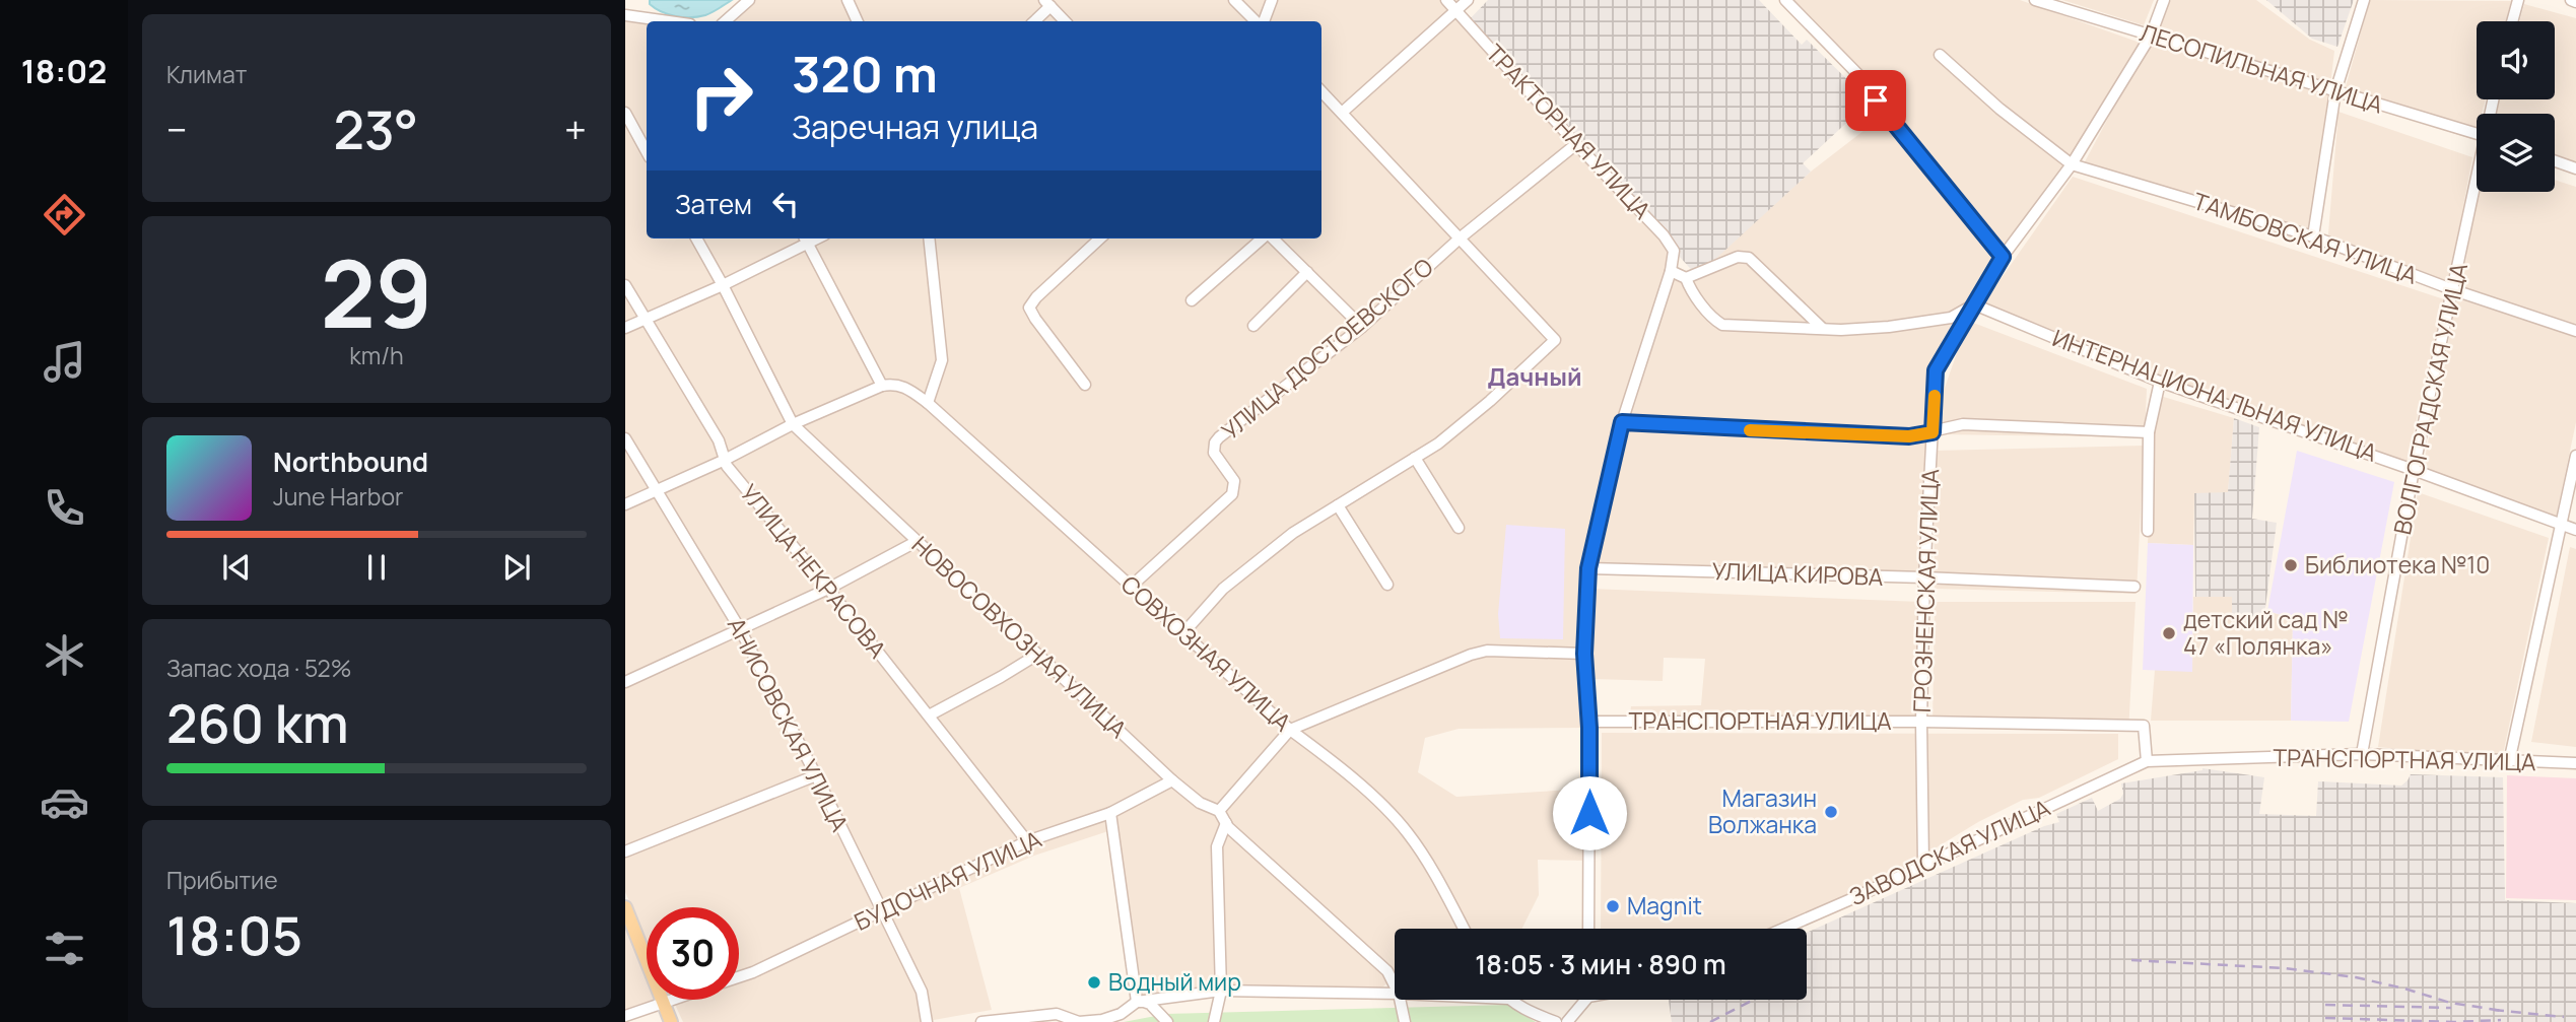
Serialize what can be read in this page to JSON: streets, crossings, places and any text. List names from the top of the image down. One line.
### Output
{"streets":{"street":["ЛЕСОПИЛЬНАЯ УЛИЦА","ТРАКТОРНАЯ УЛИЦА","ТАМБОВСКАЯ УЛИЦА","УЛИЦА ДОСТОЕВСКОГО","ИНТЕРНАЦИОНАЛЬНАЯ УЛИЦА","ВОЛГОГРАДСКАЯ УЛИЦА","УЛИЦА НЕКРАСОВА","УЛИЦА КИРОВА","ГРОЗНЕНСКАЯ УЛИЦА","НОВОСОВХОЗНАЯ УЛИЦА","СОВХОЗНАЯ УЛИЦА","ТРАНСПОРТНАЯ УЛИЦА","АНИСОВСКАЯ УЛИЦА","ЗАВОДСКАЯ УЛИЦА","БУДОЧНАЯ УЛИЦА"]},"crossings":[["ЛЕСОПИЛЬНАЯ УЛИЦА","ГРОЗНЕНСКАЯ УЛИЦА"],["ТРАКТОРНАЯ УЛИЦА","УЛИЦА ДОСТОЕВСКОГО"],["ТРАКТОРНАЯ УЛИЦА","УЛИЦА КИРОВА"],["ТРАКТОРНАЯ УЛИЦА","ТРАНСПОРТНАЯ УЛИЦА"],["ТАМБОВСКАЯ УЛИЦА","ВОЛГОГРАДСКАЯ УЛИЦА"],["ТАМБОВСКАЯ УЛИЦА","ГРОЗНЕНСКАЯ УЛИЦА"],["УЛИЦА ДОСТОЕВСКОГО","СОВХОЗНАЯ УЛИЦА"],["ИНТЕРНАЦИОНАЛЬНАЯ УЛИЦА","ВОЛГОГРАДСКАЯ УЛИЦА"],["ИНТЕРНАЦИОНАЛЬНАЯ УЛИЦА","ГРОЗНЕНСКАЯ УЛИЦА"],["ВОЛГОГРАДСКАЯ УЛИЦА","ТРАНСПОРТНАЯ УЛИЦА"],["УЛИЦА НЕКРАСОВА","БУДОЧНАЯ УЛИЦА"],["УЛИЦА КИРОВА","ГРОЗНЕНСКАЯ УЛИЦА"],["ГРОЗНЕНСКАЯ УЛИЦА","ТРАНСПОРТНАЯ УЛИЦА"],["ГРОЗНЕНСКАЯ УЛИЦА","ЗАВОДСКАЯ УЛИЦА"],["НОВОСОВХОЗНАЯ УЛИЦА","БУДОЧНАЯ УЛИЦА"],["ТРАНСПОРТНАЯ УЛИЦА","ЗАВОДСКАЯ УЛИЦА"],["АНИСОВСКАЯ УЛИЦА","БУДОЧНАЯ УЛИЦА"]],"districts":["Дачный"],"places":["Библиотека №10","детский сад № 47 «Полянка»","Магазин Волжанка","Magnit","Водный мир"],"page":{"tabs":"18:02","tile":["Климат",["29","km/h"],["Запас хода · 52%","260 km"],["Прибытие","18:05"]],"turn":["320 m","Заречная улица"],"heat":["−","23°","+"],"then":"Затем","song":["Northbound","June Harbor"],"limit":"30","trip":"18:05 · 3 мин · 890 m"}}
